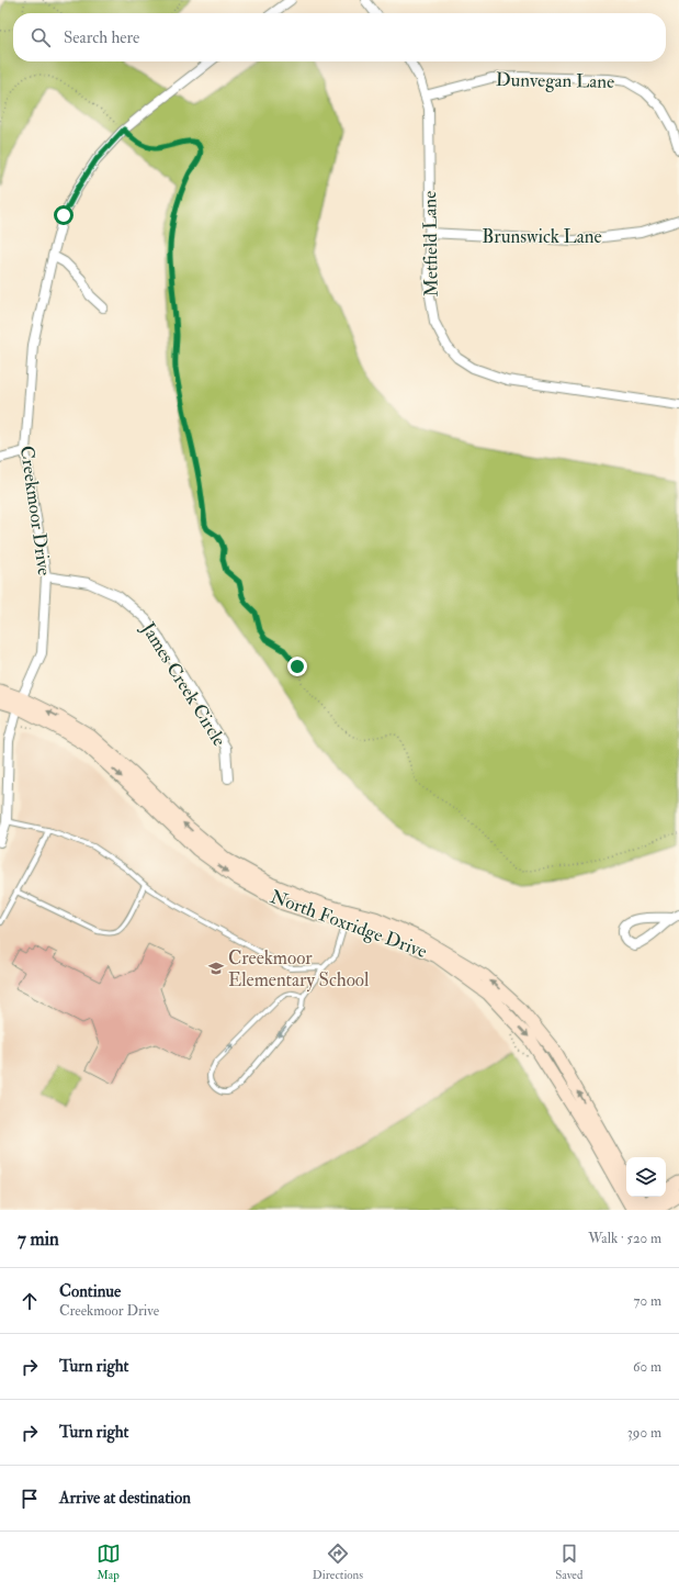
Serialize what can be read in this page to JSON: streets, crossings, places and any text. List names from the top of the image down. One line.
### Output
{"streets":{"street":["Dunvegan Lane","Brunswick Lane","Metfield Lane","Creekmoor Drive","James Creek Circle","North Foxridge Drive"]},"crossings":[["Dunvegan Lane","Metfield Lane"],["Brunswick Lane","Metfield Lane"],["Creekmoor Drive","James Creek Circle"],["Creekmoor Drive","North Foxridge Drive"]],"places":{"school or university":["Creekmoor Elementary School"]},"page":{"search":"Search here","heading":["7 min","Walk · 520 m"],"list":[["Continue","Creekmoor Drive","70 m"],["Turn right","60 m"],["Turn right","390 m"],"Arrive at destination"],"nav":["Map","Directions","Saved"]}}
